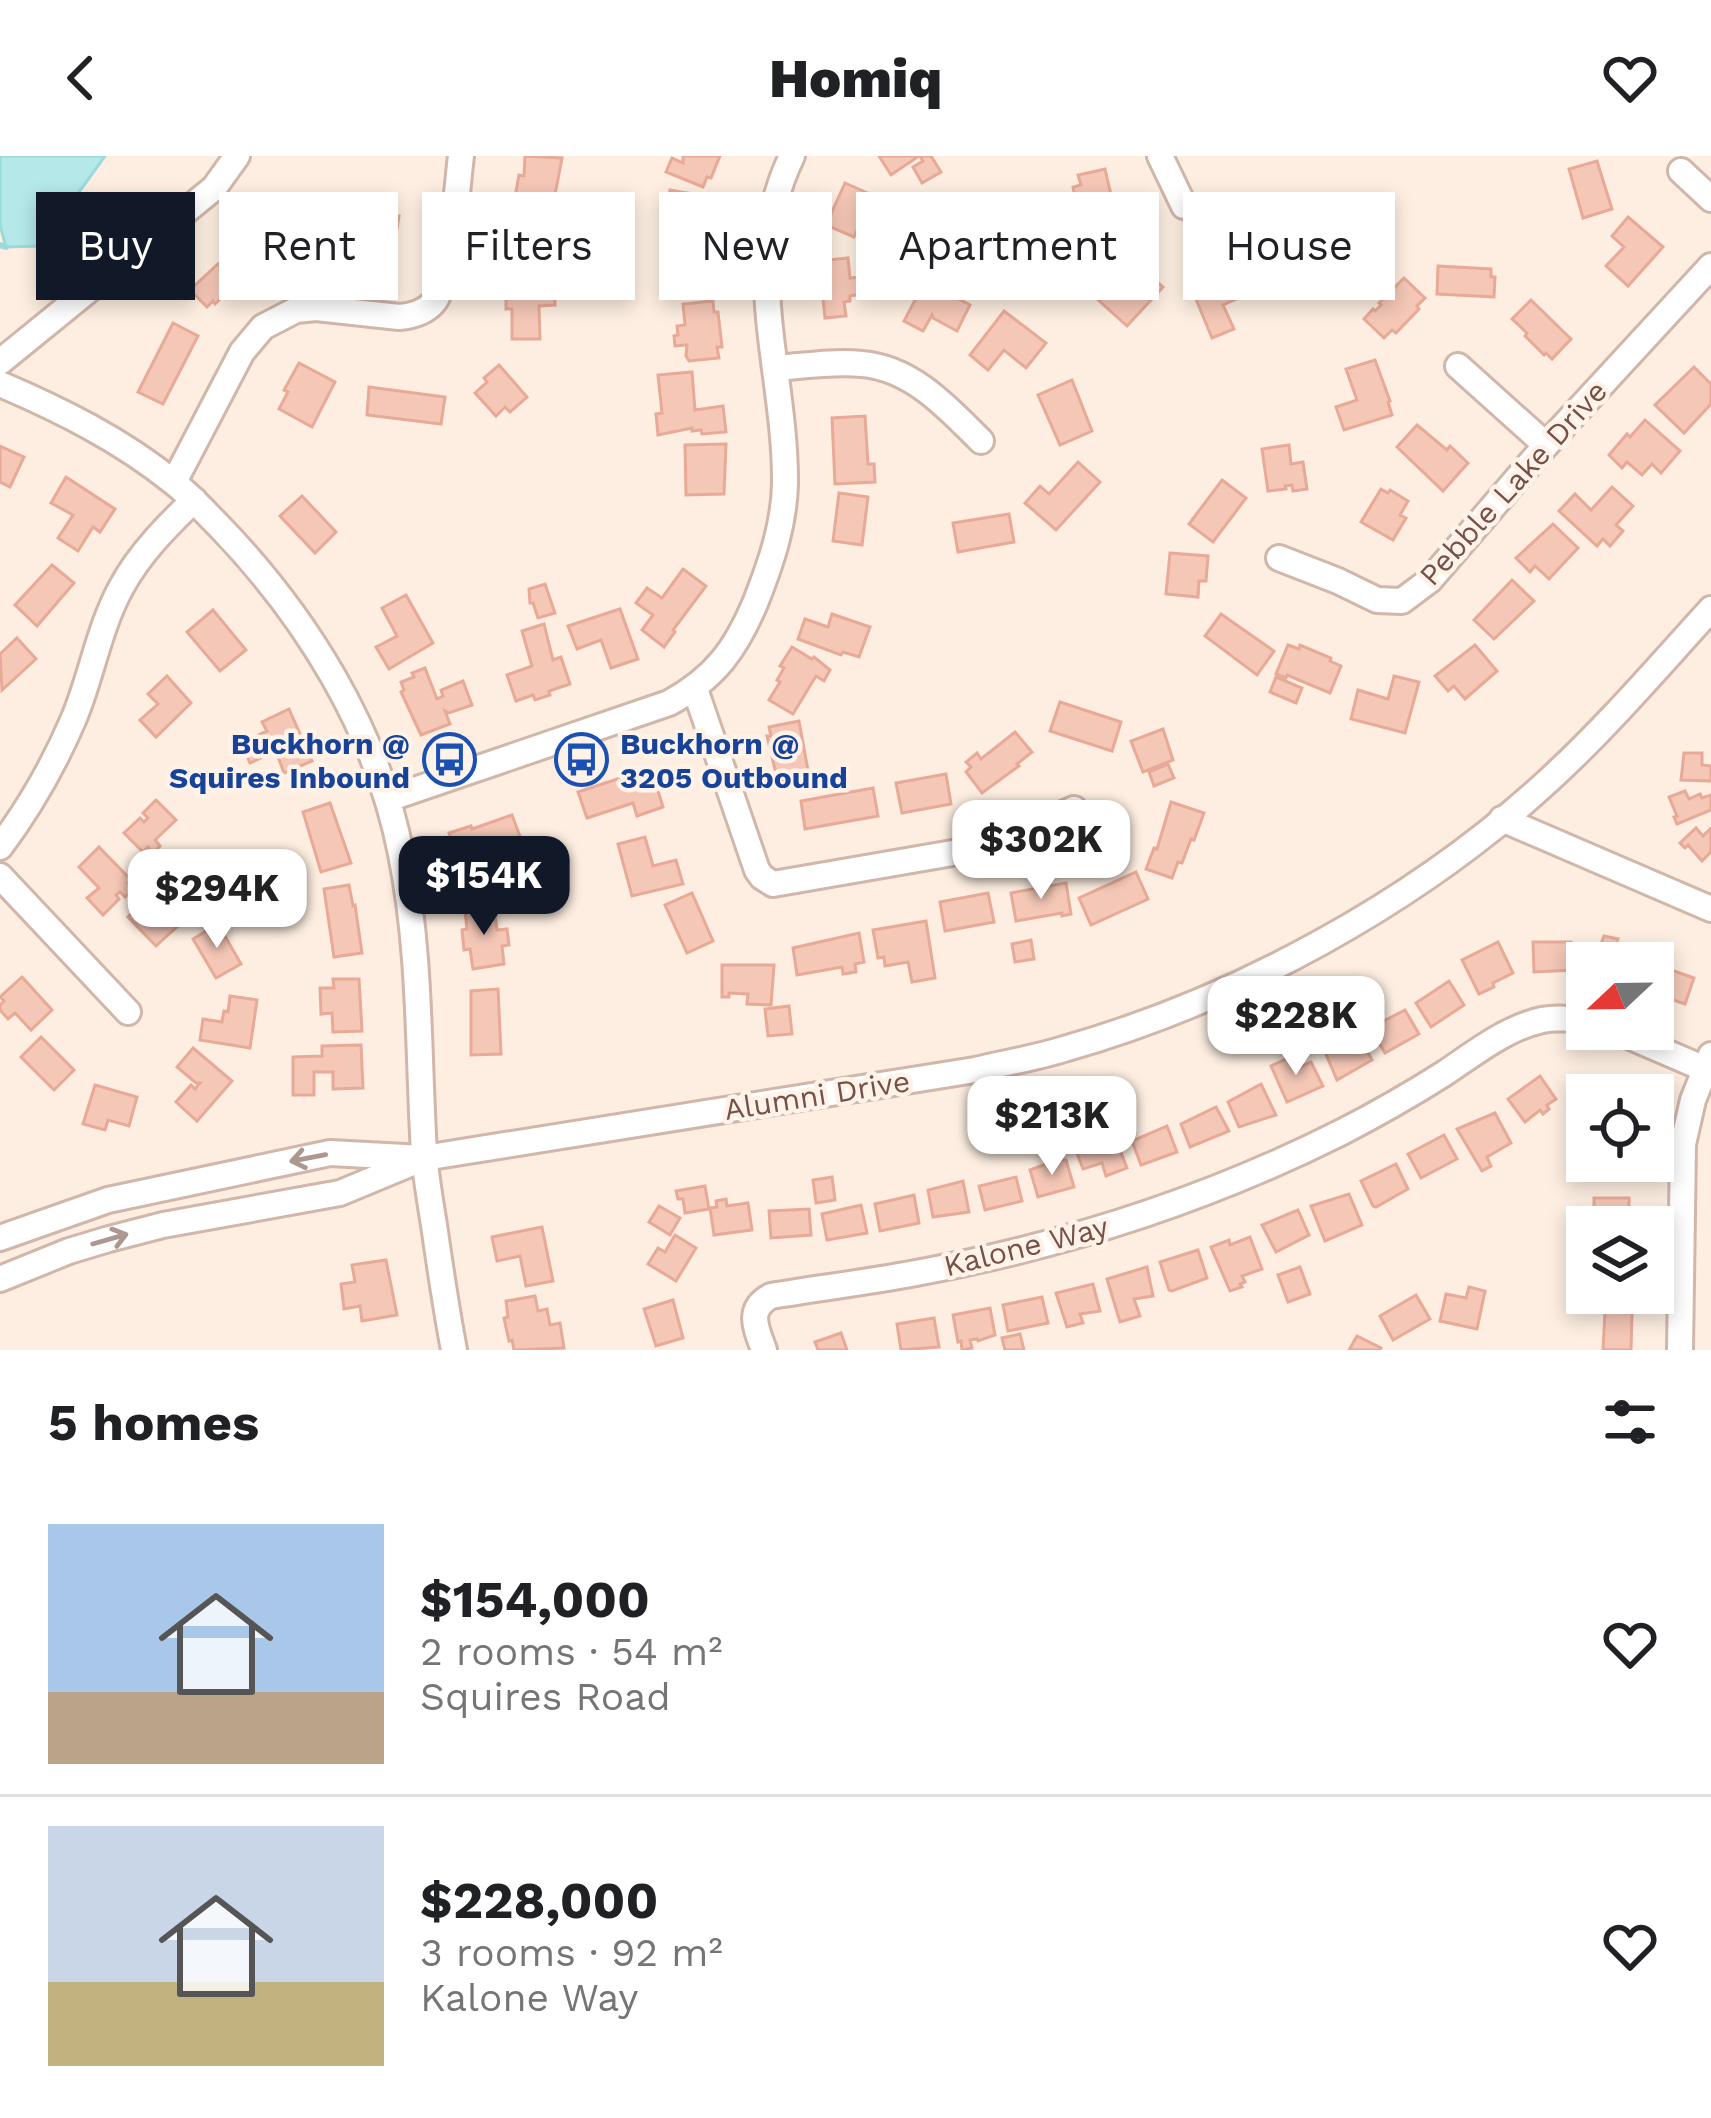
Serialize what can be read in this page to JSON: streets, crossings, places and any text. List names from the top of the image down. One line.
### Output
{"streets":{"street":["Pebble Lake Drive","Alumni Drive","Kalone Way"]},"places":{"bus stop":["Buckhorn @ Squires Inbound","Buckhorn @ 3205 Outbound"]},"north":"left","page":{"header":"Homiq","chip":["Buy","Rent","Filters","New","Apartment","House"],"price":["$302K","$154K","$294K","$228K","$213K"],"heading":"5 homes","list":[{"name":"$154,000","note":"2 rooms · 54 m² · Squires Road"},{"name":"$228,000","note":"3 rooms · 92 m² · Kalone Way"}]}}
